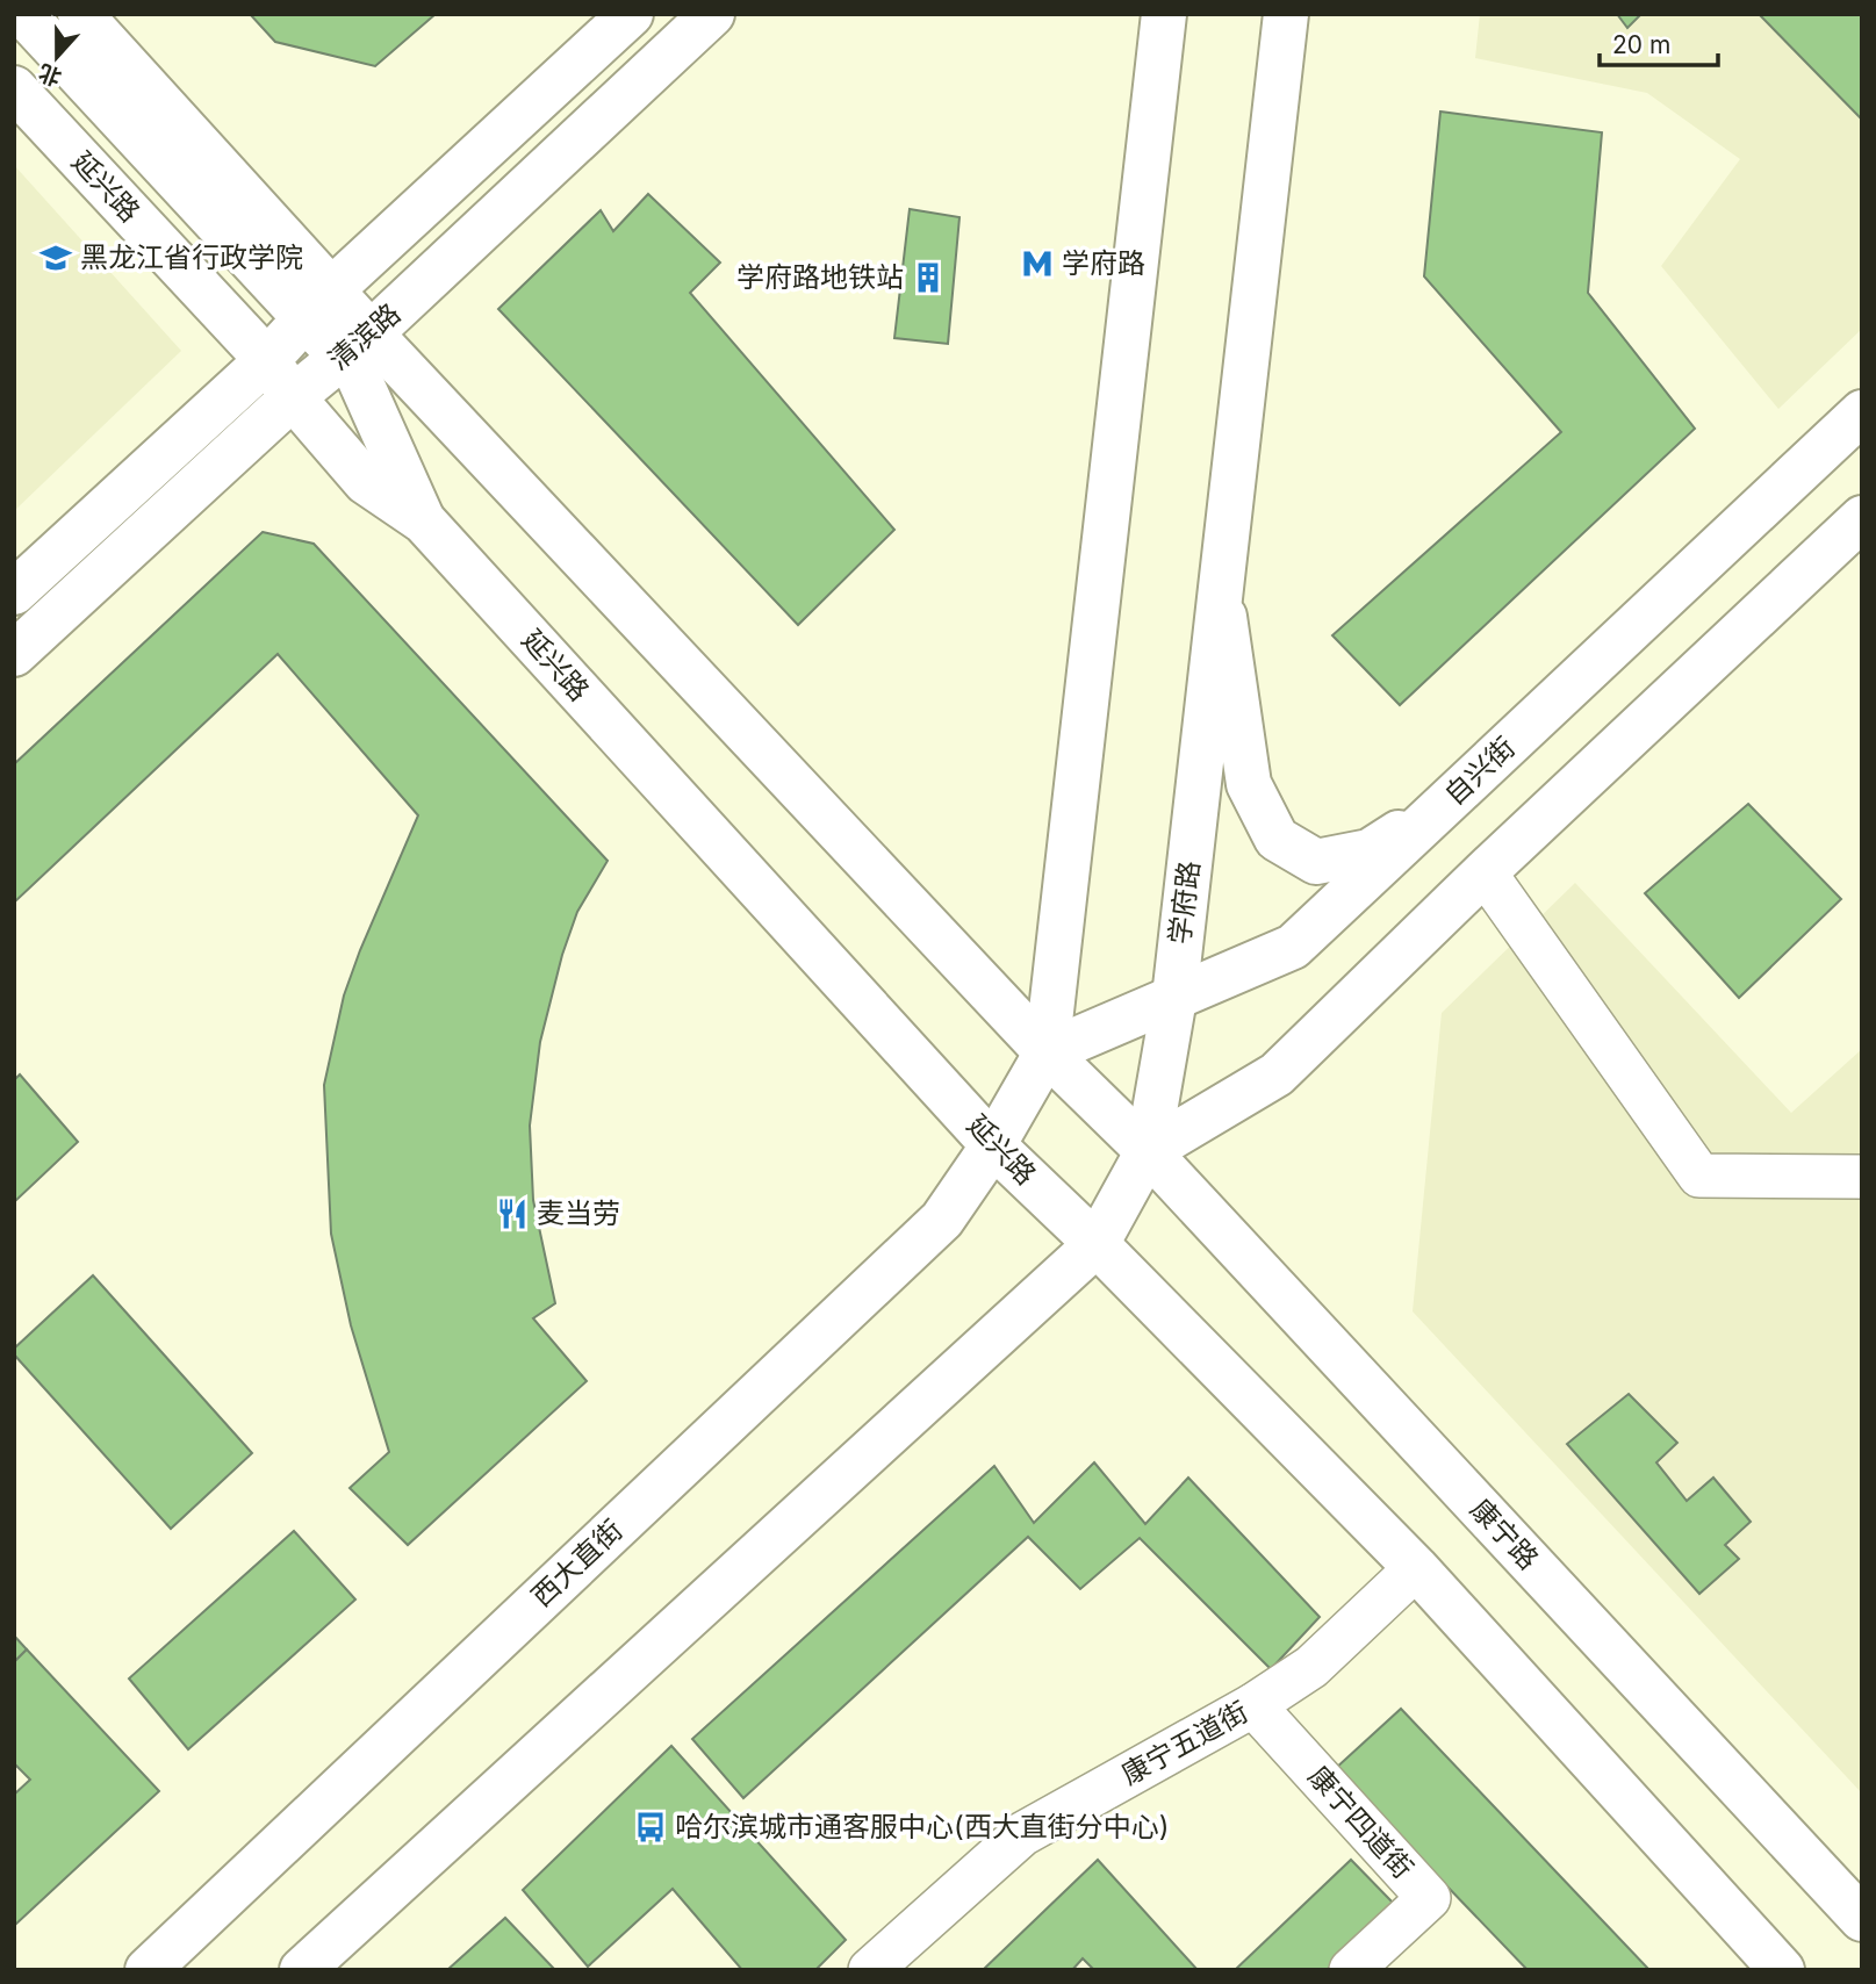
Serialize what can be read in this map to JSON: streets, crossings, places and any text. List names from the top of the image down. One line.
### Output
{"streets":{"main road":["延兴路","清滨路","自兴街","学府路","康宁路","西大直街"],"street":["康宁五道街","康宁四道街"]},"crossings":[["延兴路","清滨路"],["延兴路","学府路"],["延兴路","西大直街"],["自兴街","学府路"],["学府路","康宁路"],["康宁五道街","康宁四道街"]],"places":{"school or university":["黑龙江省行政学院"],"metro station":["学府路"],"building":["学府路地铁站"],"restaurant":["麦当劳"],"bus stop":["哈尔滨城市通客服中心(西大直街分中心)"]},"scale_bar":"20 m","north":"bottom"}
